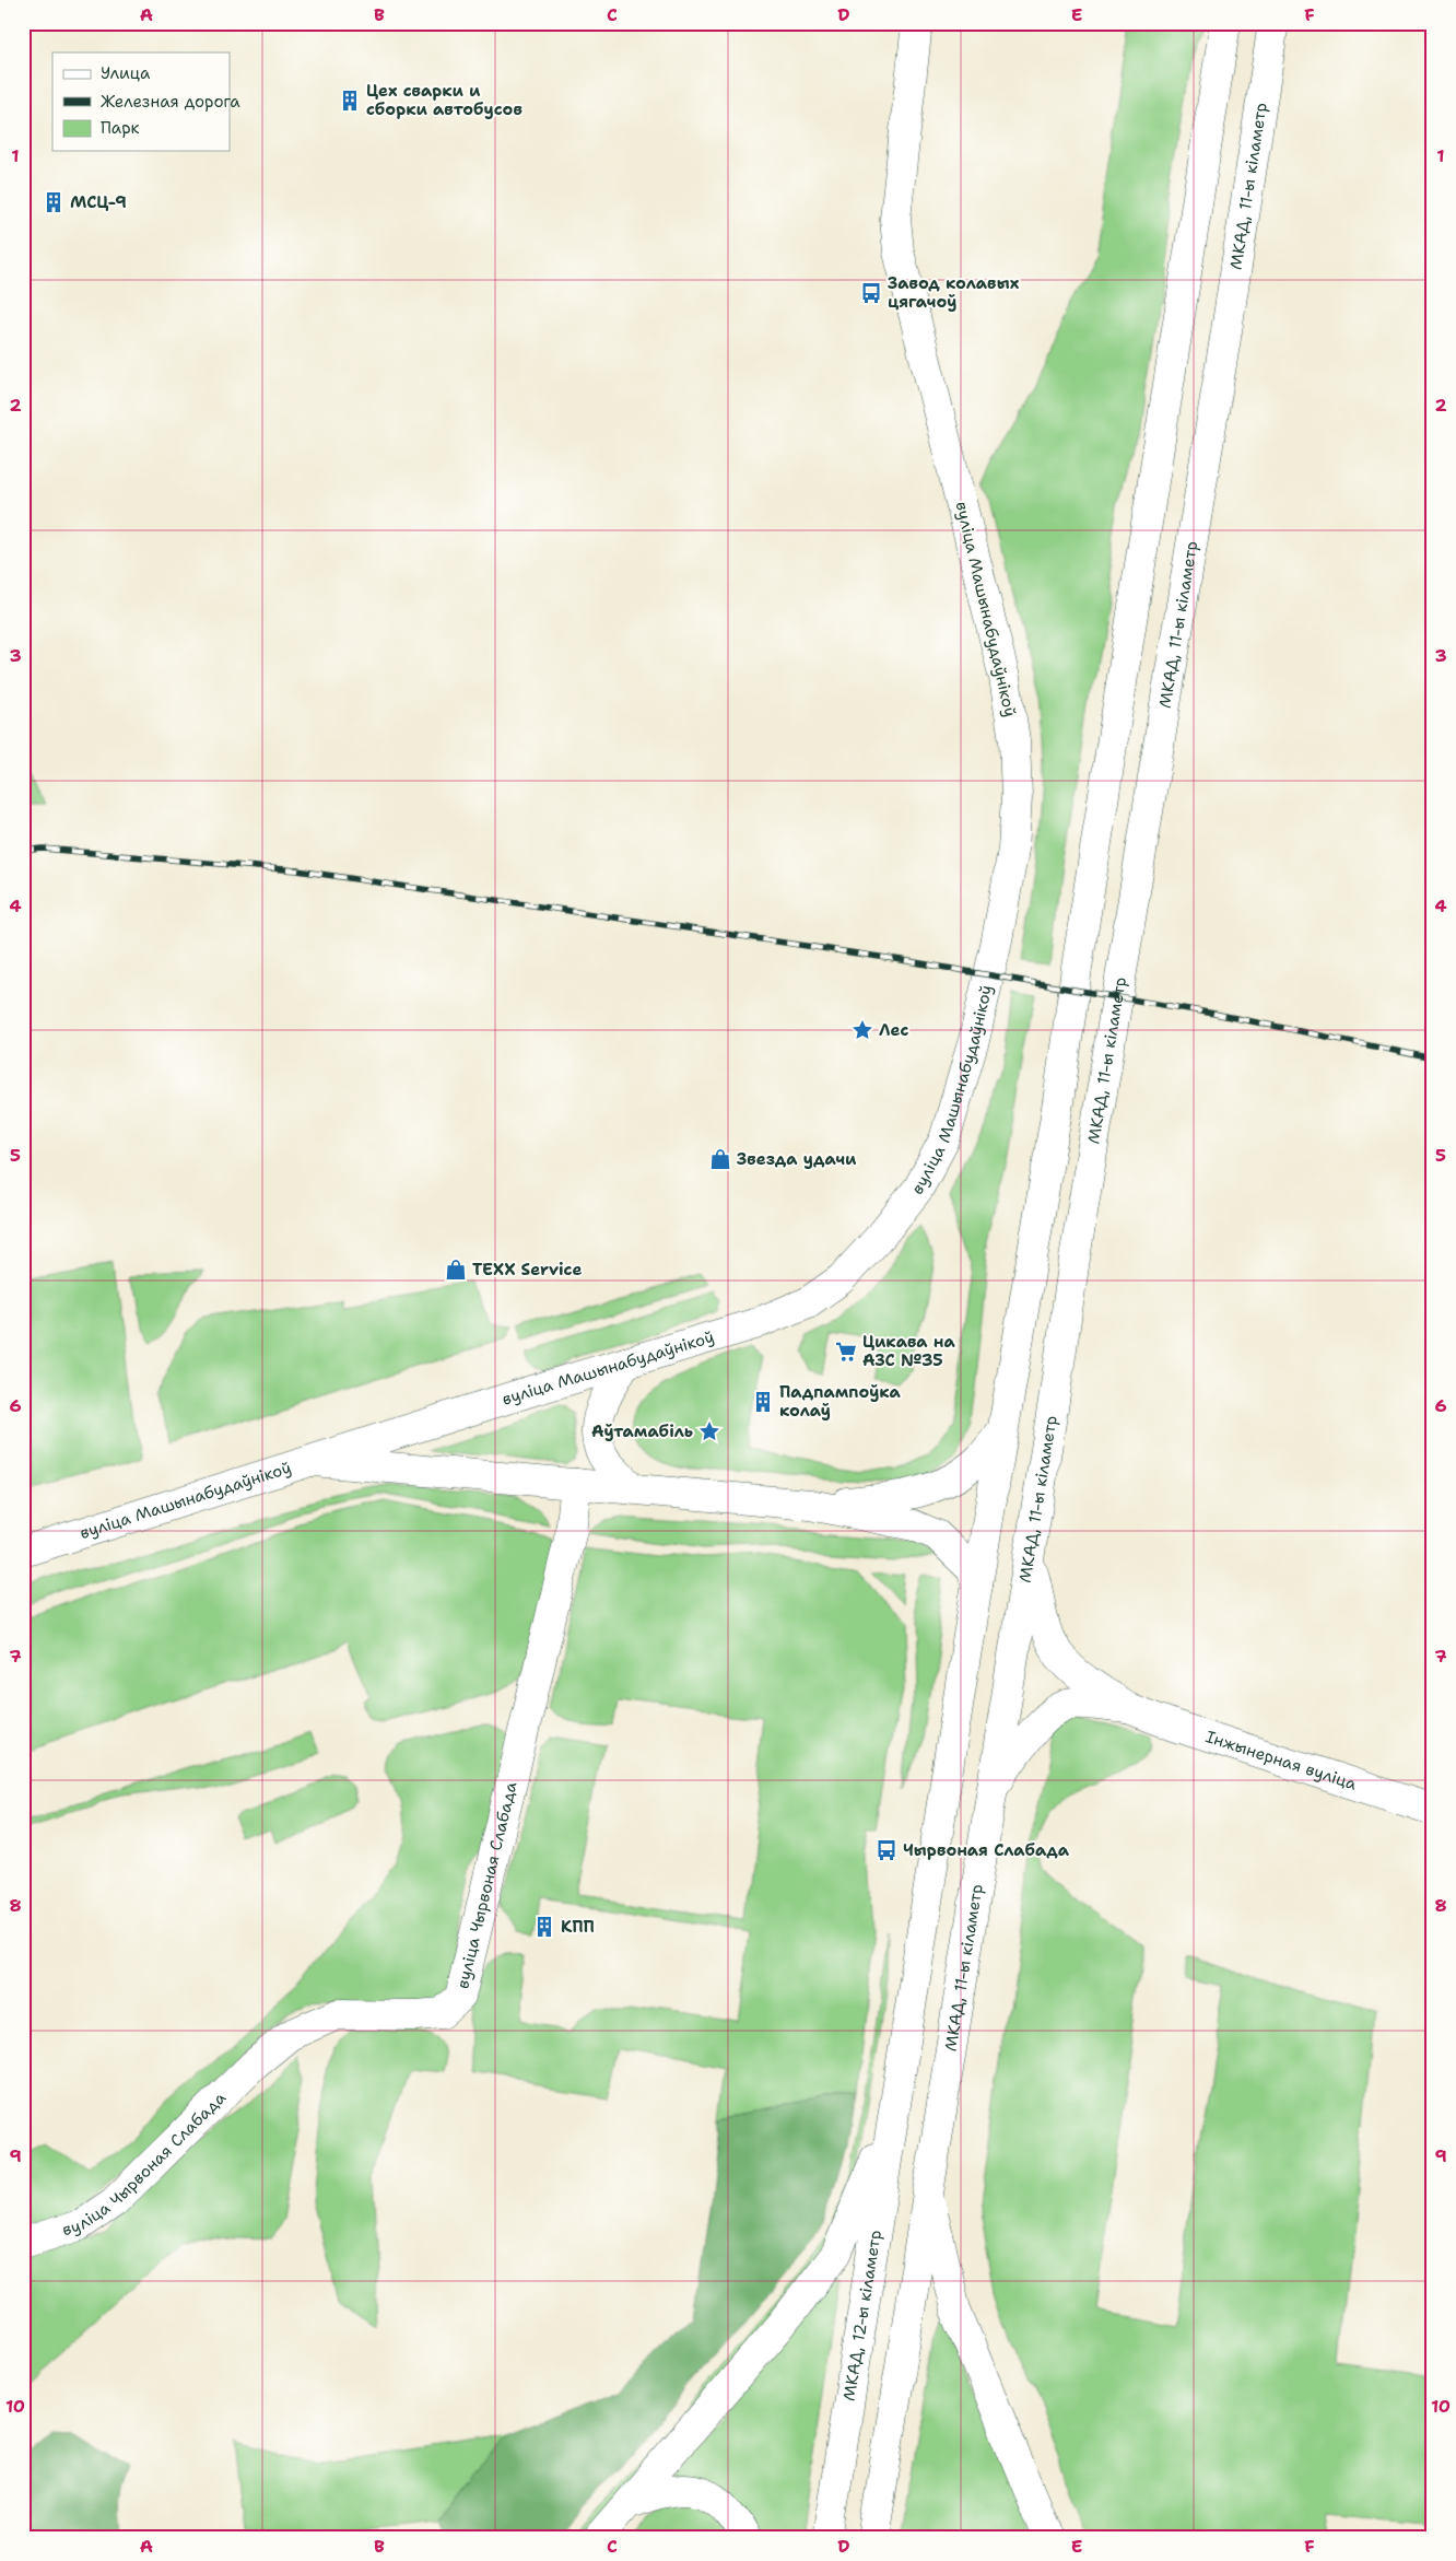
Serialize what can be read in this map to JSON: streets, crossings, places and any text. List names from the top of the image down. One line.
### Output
{"streets":{"main road":["МКАД, 11-ы кіламетр","вуліца Машынабудаўнікоў","Інжынерная вуліца","вуліца Чырвоная Слабада","МКАД, 12-ы кіламетр"]},"places":{"building":["Цех сварки и сборки автобусов","МСЦ-9","Падпампоўка колаў","КПП"],"bus stop":["Завод колавых цягачоў","Чырвоная Слабада"],"place":["Лес","Аўтамабіль"],"shop":["Звезда удачи","TEXX Service"],"supermarket":["Цикава на АЗС №35"]},"legend":["Улица","Железная дорога","Парк"],"grid":{"columns":["A","B","C","D","E","F"],"rows":["1","2","3","4","5","6","7","8","9","10"]}}
